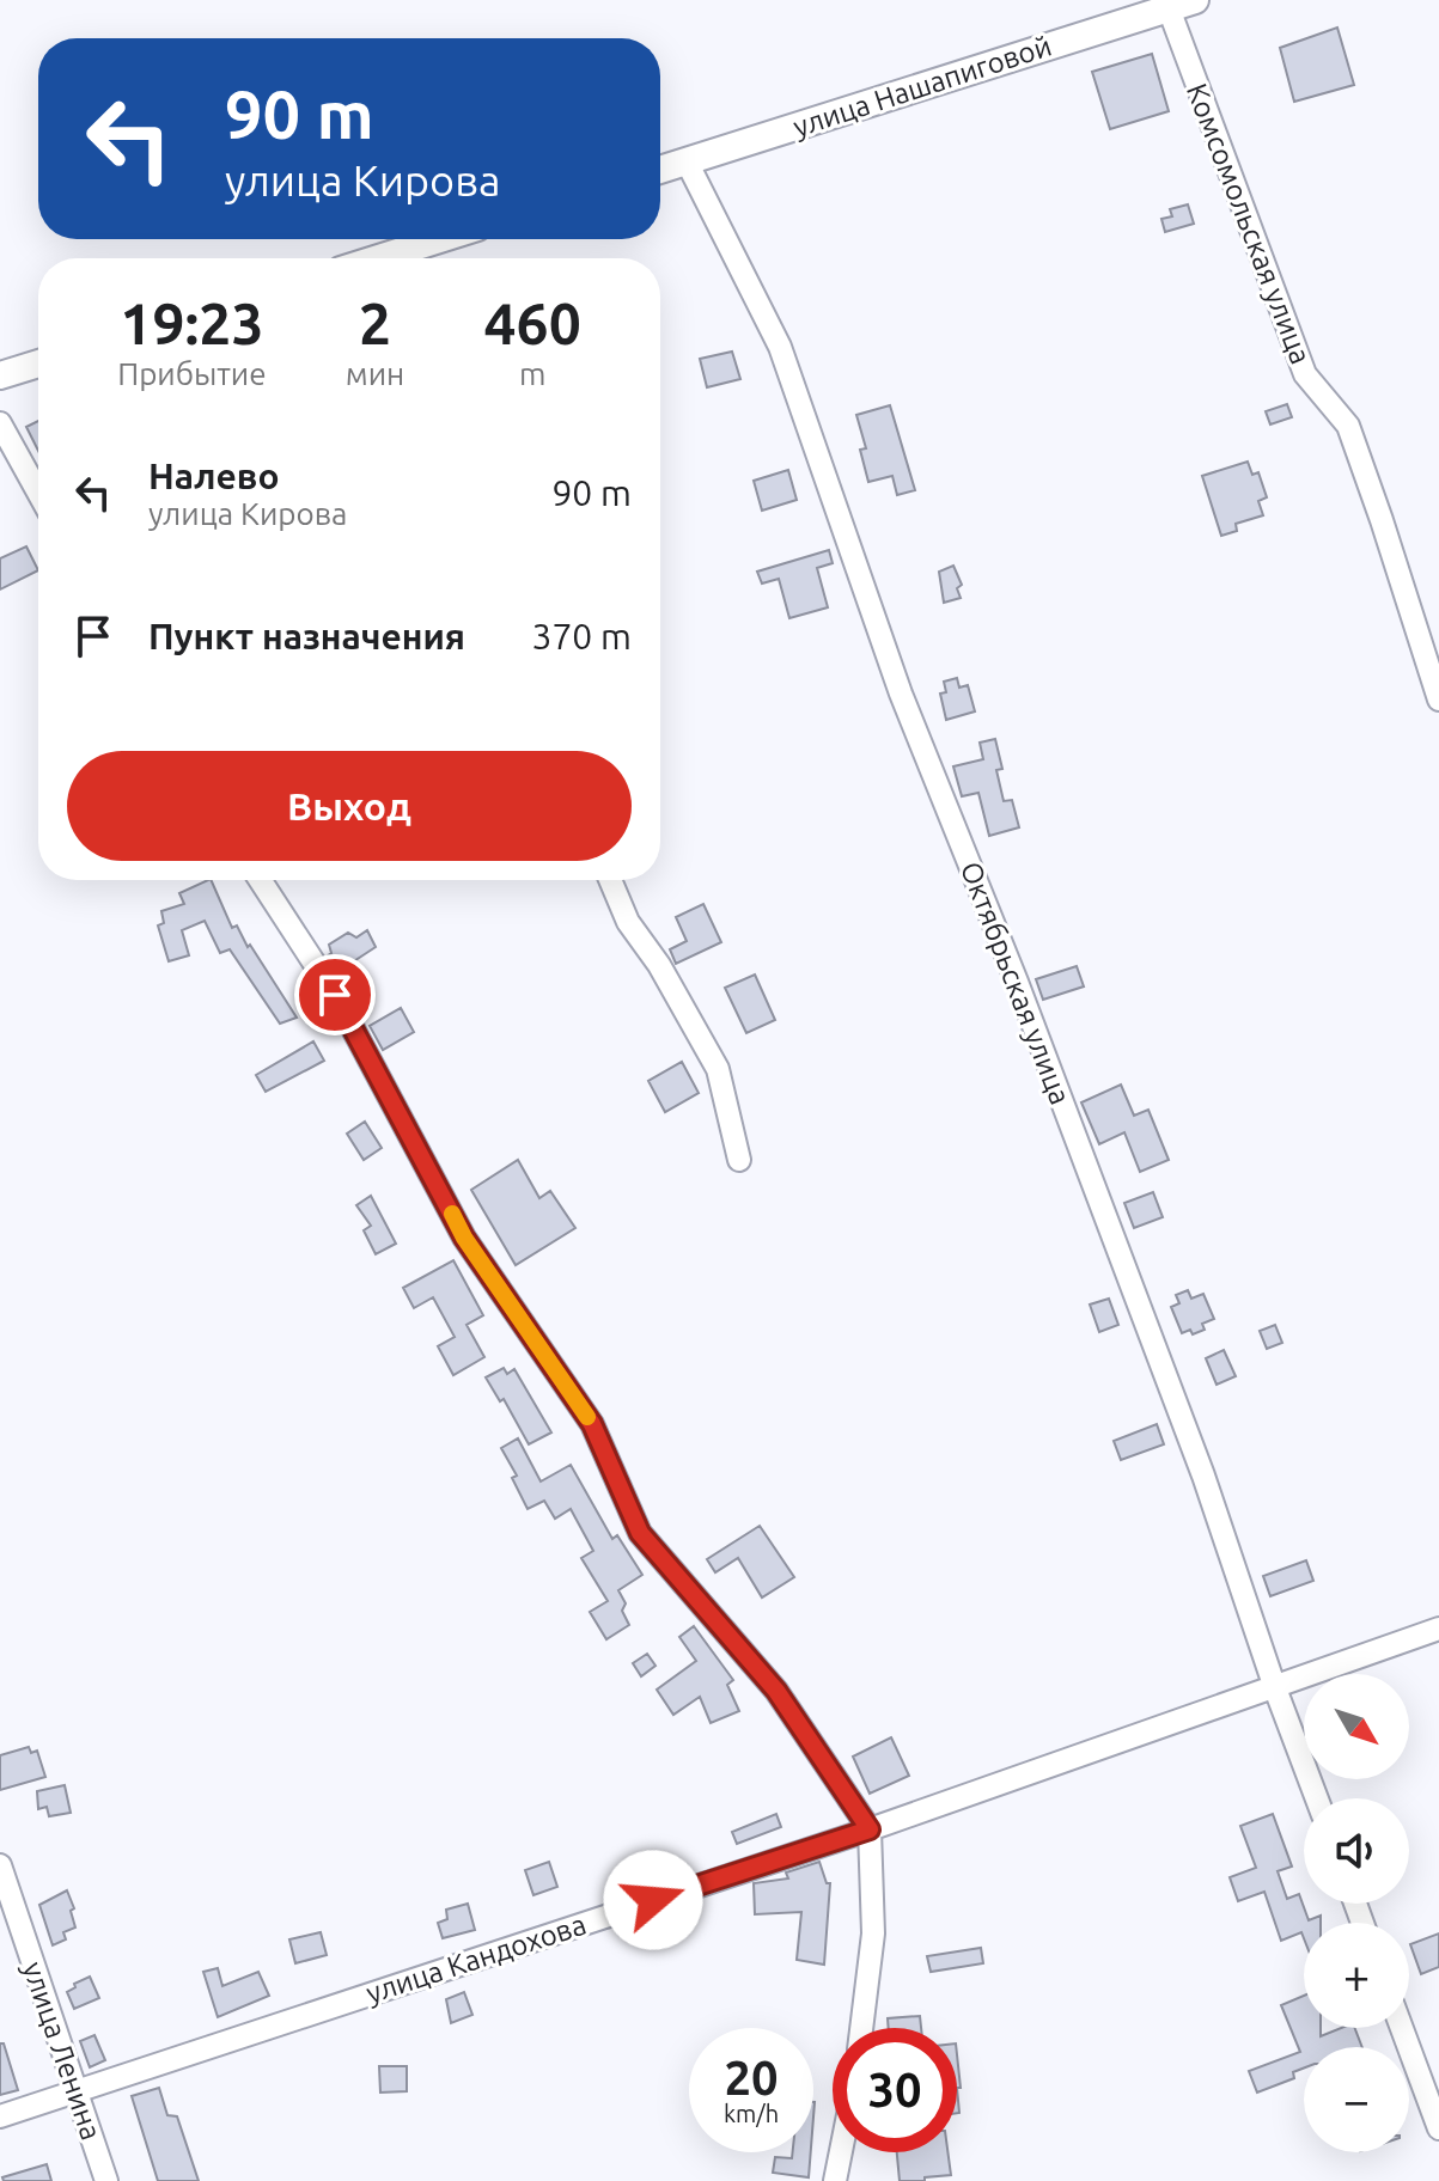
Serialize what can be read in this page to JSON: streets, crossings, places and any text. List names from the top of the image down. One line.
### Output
{"streets":{"street":["улица Нашапиговой","Комсомольская улица","Октябрьская улица","улица Кандохова","улица Ленина"]},"crossings":[["улица Нашапиговой","Комсомольская улица"],["улица Нашапиговой","Октябрьская улица"],["Октябрьская улица","улица Кандохова"],["улица Кандохова","улица Ленина"]],"north":"bottom right","page":{"turn":["90 m","улица Кирова"],"eta":["19:23","Прибытие","2","мин","460","m"],"list":[{"name":"Налево","note":"улица Кирова","value":"90 m"},{"name":"Пункт назначения","value":"370 m"}],"buttons":"Выход","map_buttons":["+","−"],"speed":"20 km/h","limit":"30"}}
